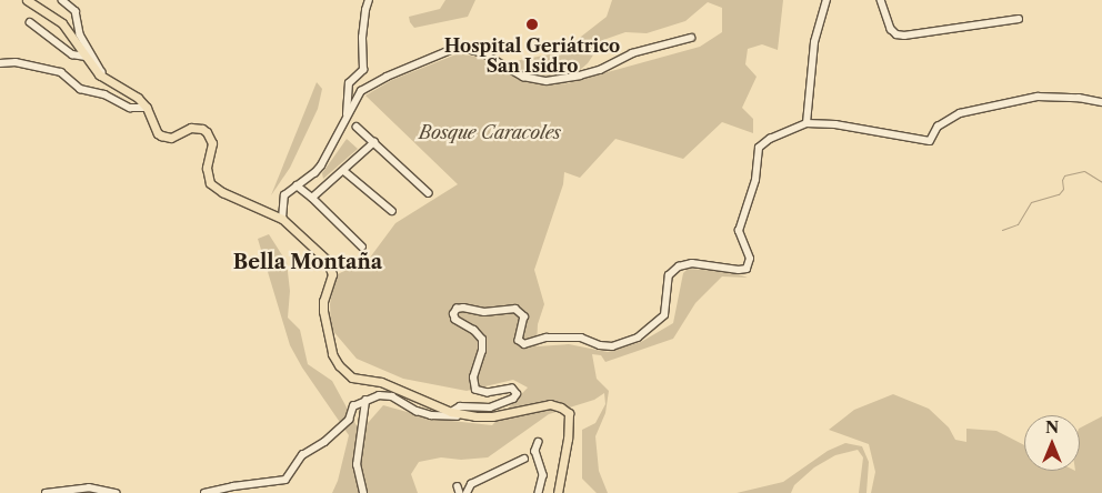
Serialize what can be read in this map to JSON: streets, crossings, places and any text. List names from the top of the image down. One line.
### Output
{"districts":["Bella Montaña"],"parks":["Bosque Caracoles"],"places":["Hospital Geriátrico San Isidro"],"north":"top"}
